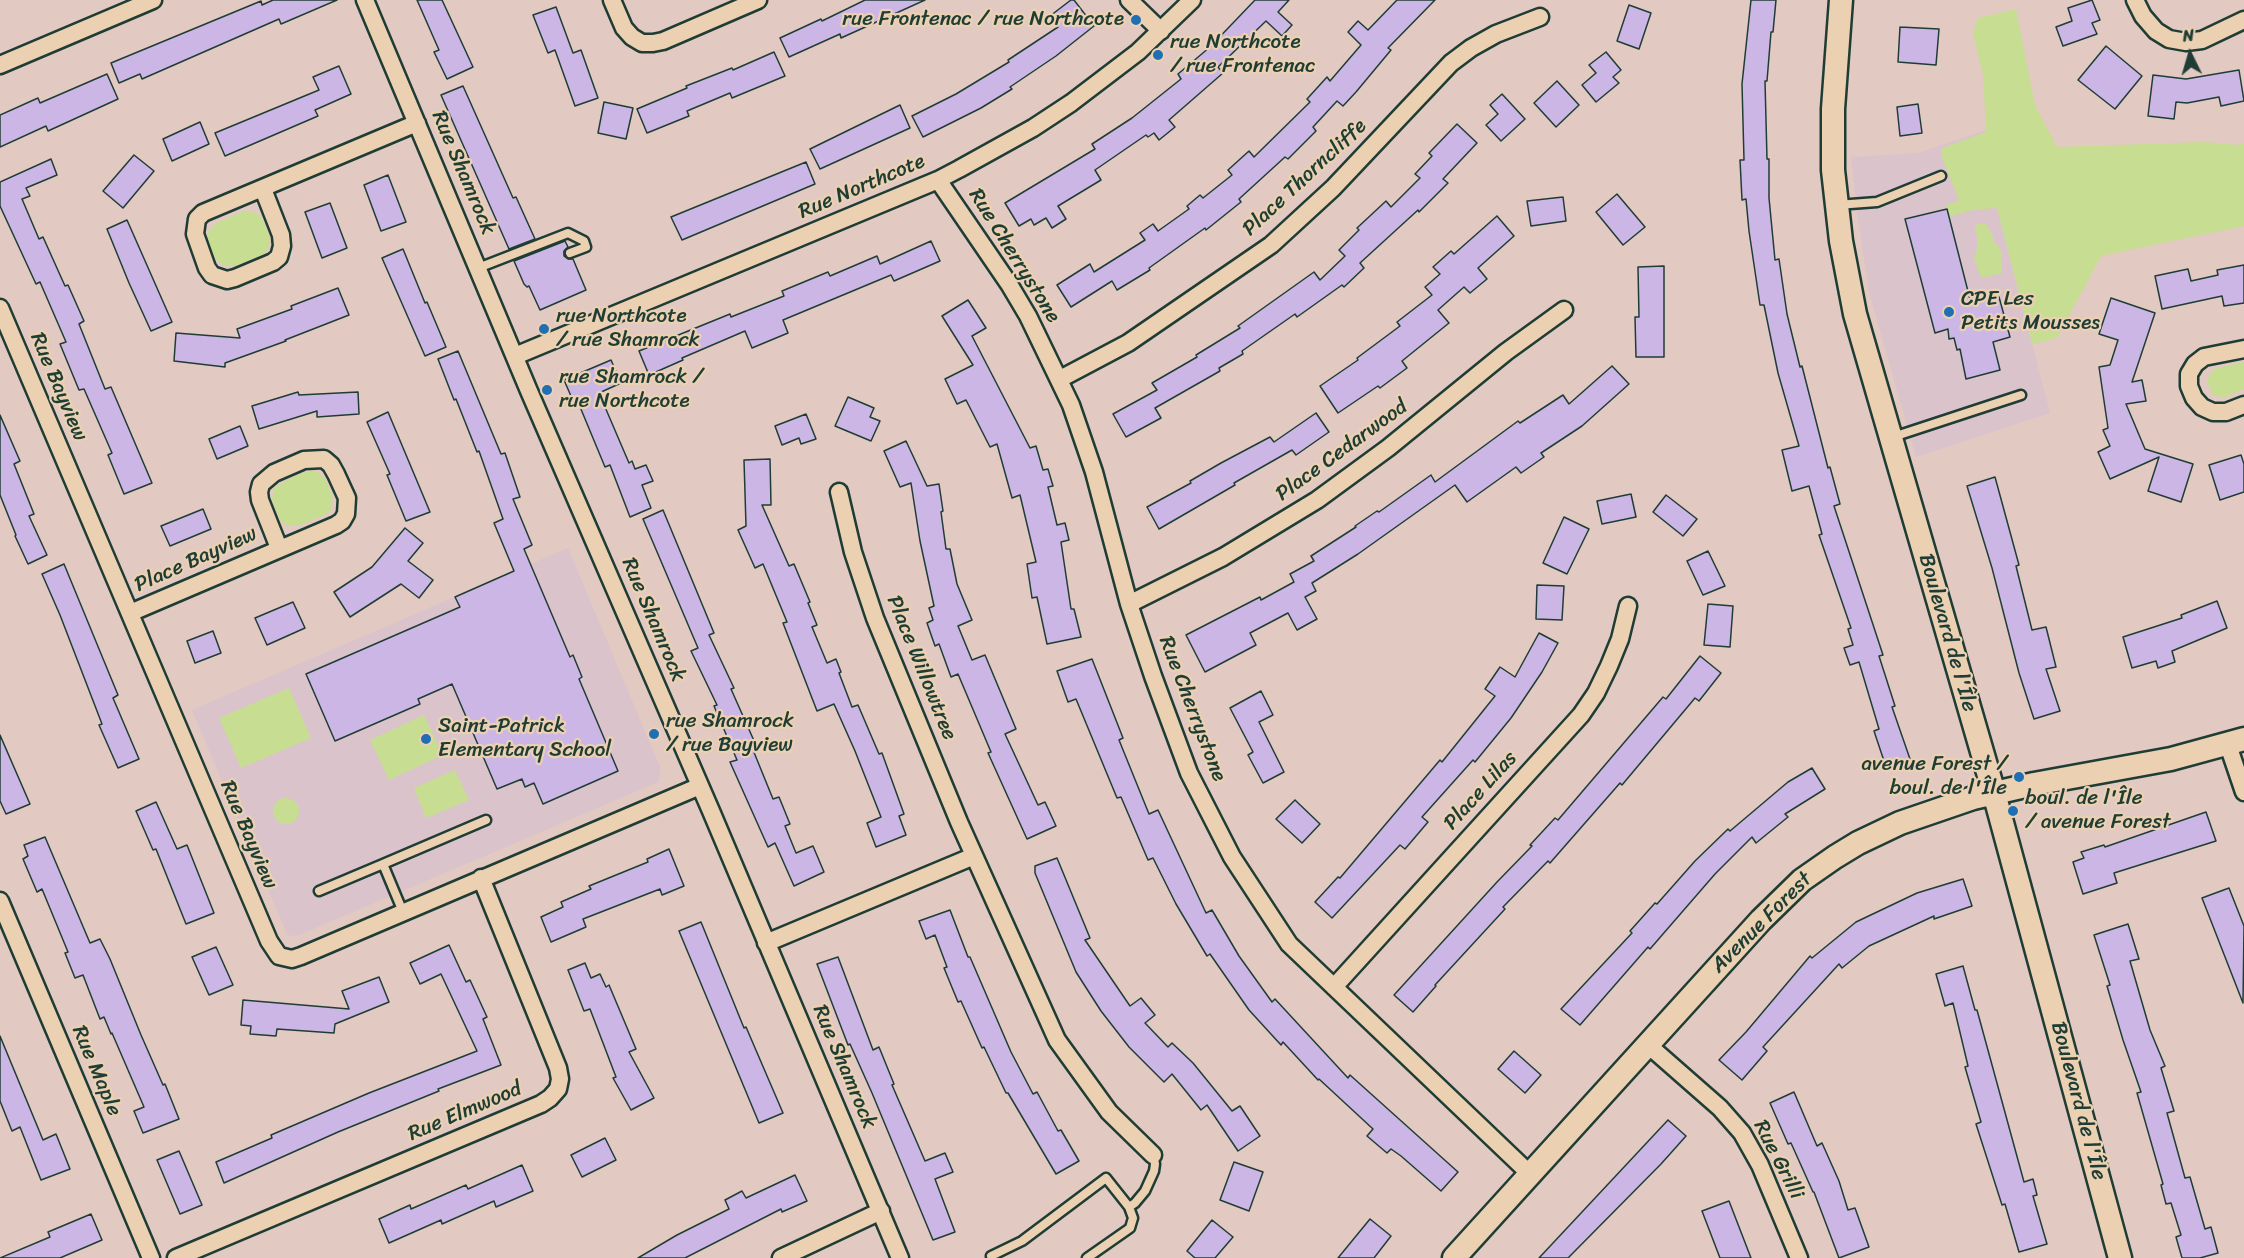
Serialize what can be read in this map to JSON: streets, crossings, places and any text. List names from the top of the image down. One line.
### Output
{"streets":{"street":["Rue Shamrock","Place Thorncliffe","Rue Northcote","Rue Cherrystone","Rue Bayview","Place Cedarwood","Place Bayview","Boulevard de l'Île","Place Willowtree","Place Lilas","Avenue Forest","Rue Maple","Rue Elmwood","Rue Grilli"]},"crossings":[["Rue Shamrock","Rue Northcote"],["Rue Shamrock","Rue Bayview"],["Place Thorncliffe","Rue Cherrystone"],["Rue Northcote","Rue Cherrystone"],["Rue Cherrystone","Place Cedarwood"],["Rue Cherrystone","Place Lilas"],["Rue Cherrystone","Avenue Forest"],["Rue Bayview","Place Bayview"],["Rue Bayview","Rue Elmwood"],["Boulevard de l'Île","Avenue Forest"],["Avenue Forest","Rue Grilli"]],"places":["rue Frontenac / rue Northcote","rue Northcote / rue Frontenac","CPE Les Petits Mousses","rue Northcote / rue Shamrock","rue Shamrock / rue Northcote","rue Shamrock / rue Bayview","Saint-Patrick Elementary School","avenue Forest / boul. de l'Île","boul. de l'Île / avenue Forest"],"north":"top"}
